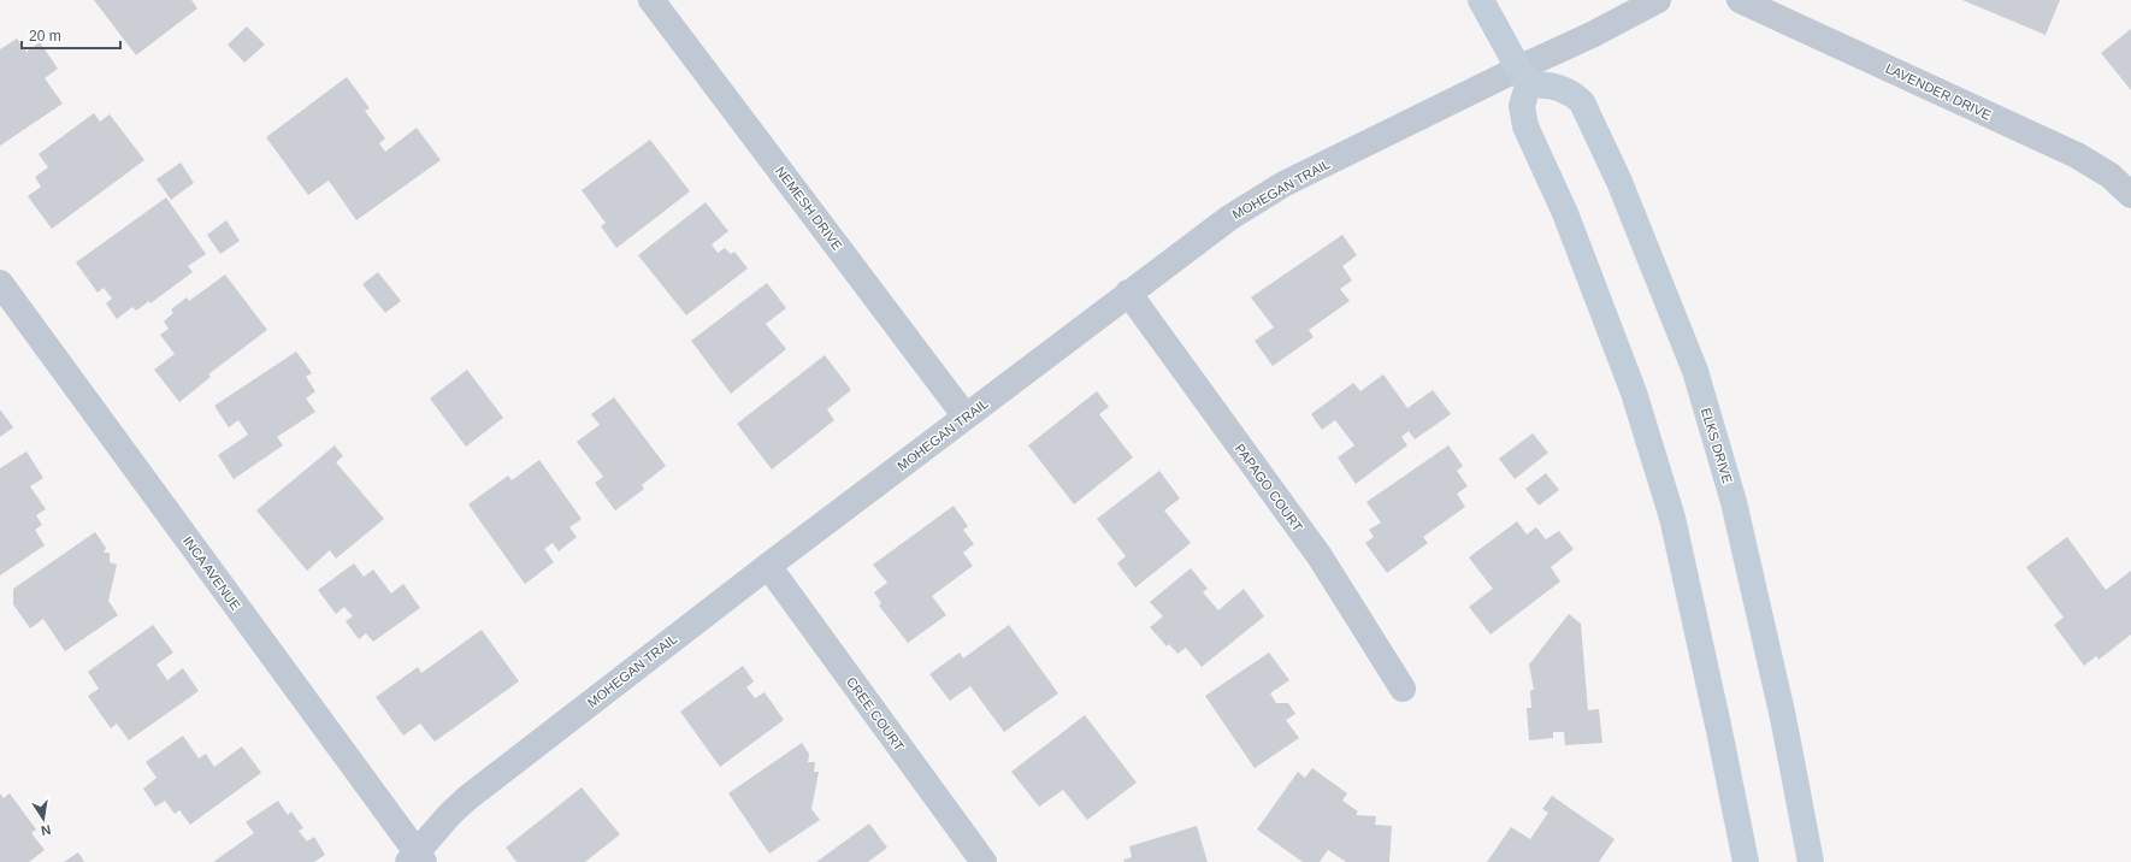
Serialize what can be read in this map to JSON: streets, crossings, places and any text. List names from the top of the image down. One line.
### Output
{"streets":{"main road":["ELKS DRIVE"],"street":["LAVENDER DRIVE","MOHEGAN TRAIL","NEMESH DRIVE","PAPAGO COURT","INCA AVENUE","CREE COURT"]},"crossings":[["MOHEGAN TRAIL","NEMESH DRIVE"],["MOHEGAN TRAIL","ELKS DRIVE"],["MOHEGAN TRAIL","PAPAGO COURT"],["MOHEGAN TRAIL","INCA AVENUE"],["MOHEGAN TRAIL","CREE COURT"]],"scale_bar":"20 m","north":"bottom"}
